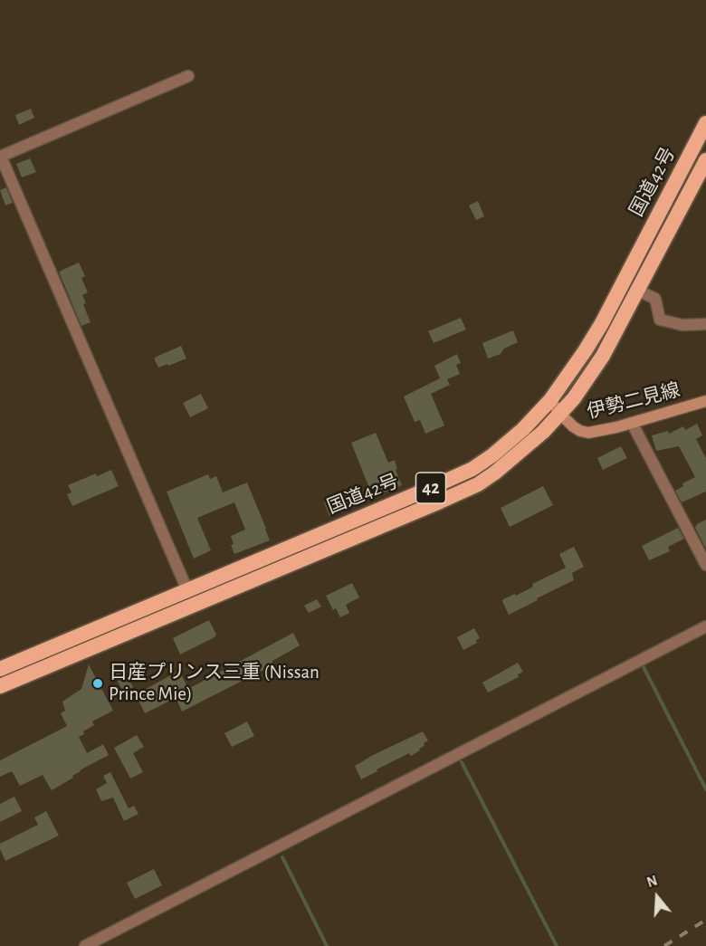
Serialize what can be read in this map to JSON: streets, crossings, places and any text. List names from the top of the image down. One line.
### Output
{"streets":{"highway":["国道42号","42"],"main road":["伊勢二見線"]},"crossings":[["国道42号","伊勢二見線"]],"places":["日産プリンス三重 (Nissan Prince Mie)"],"north":"top"}
